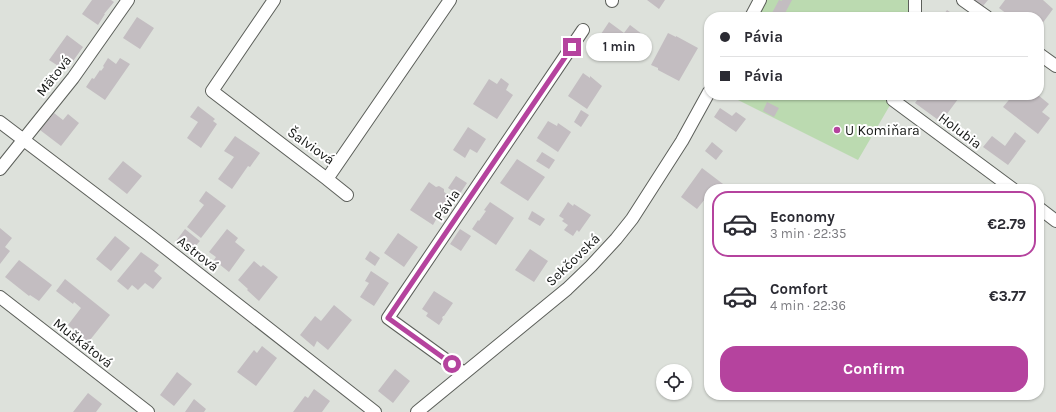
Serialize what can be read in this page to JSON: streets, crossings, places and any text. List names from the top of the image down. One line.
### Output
{"streets":{"street":["Mätová","Holubia","Šalviová","Pávia","Astrová","Sekčovská","Muškátová"]},"crossings":[["Mätová","Astrová"],["Pávia","Sekčovská"]],"places":["U Komiňara"],"page":{"banner":["Pávia","Pávia"],"bubble":"1 min","list":[{"name":"Economy","note":"3 min · 22:35","value":"€2.79"},{"name":"Comfort","note":"4 min · 22:36","value":"€3.77"}],"buttons":"Confirm"}}
